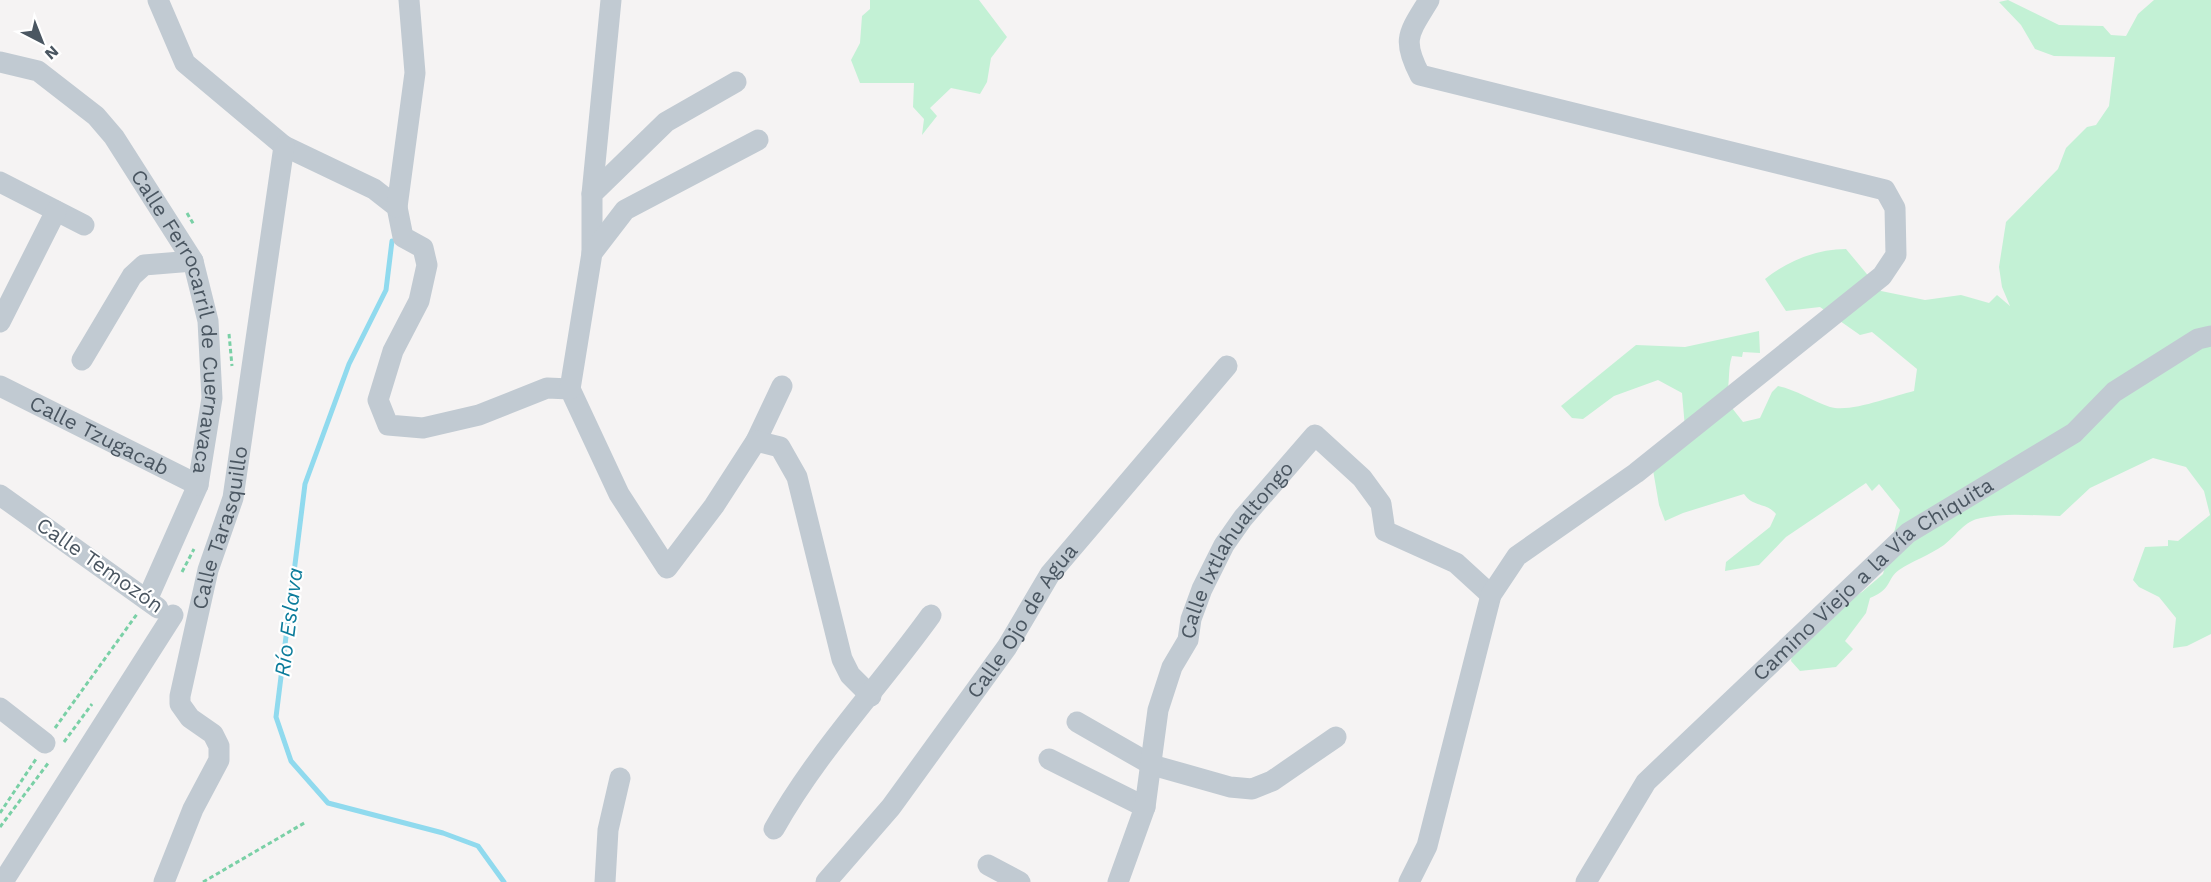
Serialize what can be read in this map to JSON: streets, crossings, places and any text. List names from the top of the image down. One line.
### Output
{"streets":{"street":["Calle Ferrocarril de Cuernavaca","Calle Tzugacab","Calle Tarasquillo","Calle Ixtlahualtongo","Calle Temozón","Camino Viejo a la Vía Chiquita","Calle Ojo de Agua"]},"crossings":[["Calle Ferrocarril de Cuernavaca","Calle Tzugacab"],["Calle Ferrocarril de Cuernavaca","Calle Temozón"],["Calle Tarasquillo","Calle Temozón"]],"water":["Río Eslava"],"north":"bottom right"}
